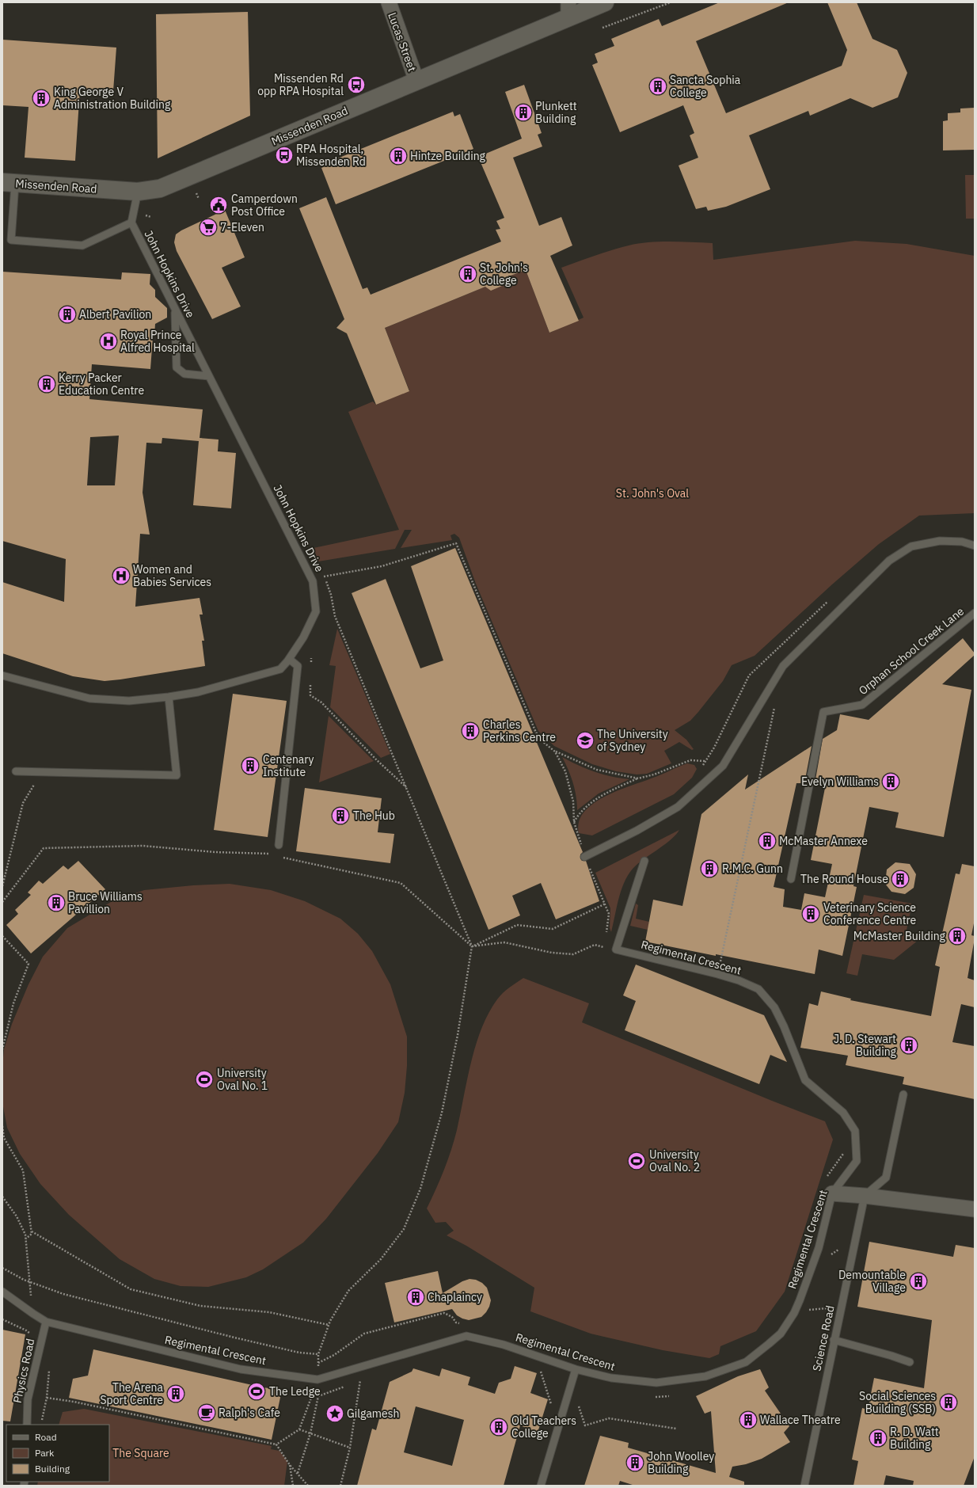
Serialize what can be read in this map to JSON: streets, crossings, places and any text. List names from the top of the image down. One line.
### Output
{"streets":{"street":["Lucas Street","Missenden Road"],"lane":["John Hopkins Drive","Orphan School Creek Lane","Regimental Crescent","Science Road","Physics Road"]},"crossings":[["Lucas Street","Missenden Road"],["Missenden Road","John Hopkins Drive"],["Regimental Crescent","Physics Road"]],"parks":["St. John's Oval","The Square"],"places":{"bus stop":["Missenden Rd opp RPA Hospital","RPA Hospital, Missenden Rd"],"building":["Sancta Sophia College","King George V Administration Building","Plunkett Building","Hintze Building","St. John's College","Albert Pavilion","Kerry Packer Education Centre","Charles Perkins Centre","Centenary Institute","Evelyn Williams","The Hub","McMaster Annexe","R.M.C. Gunn","The Round House","Bruce Williams Pavillion","Veterinary Science Conference Centre","McMaster Building","J. D. Stewart Building","Demountable Village","Chaplaincy","The Arena Sport Centre","Social Sciences Building (SSB)","Wallace Theatre","Old Teachers College","R. D. Watt Building","John Woolley Building"],"public building":["Camperdown Post Office"],"supermarket":["7-Eleven"],"hospital":["Royal Prince Alfred Hospital","Women and Babies Services"],"school or university":["The University of Sydney"],"sports":["University Oval No. 1","University Oval No. 2","The Ledge"],"cafe":["Ralph's Cafe"],"place":["Gilgamesh"]},"legend":["Road","Park","Building"]}
